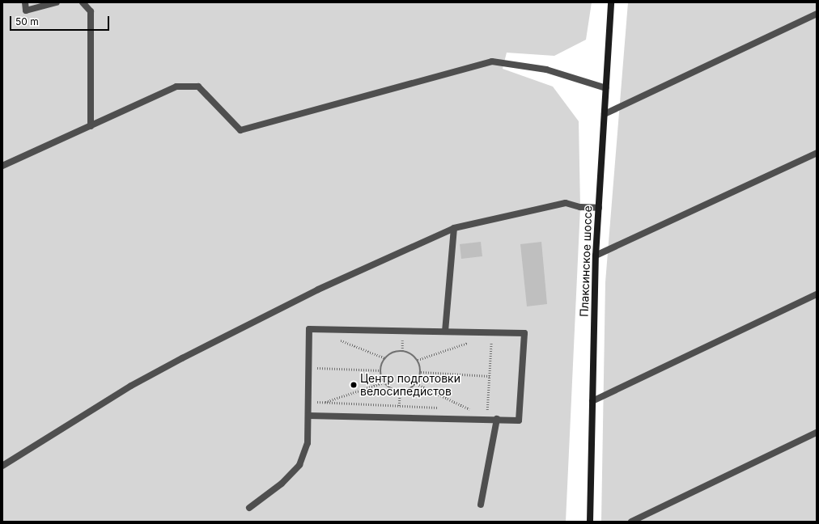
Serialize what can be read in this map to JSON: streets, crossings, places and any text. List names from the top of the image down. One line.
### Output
{"streets":{"main road":["Плаксинское шоссе"]},"places":["Центр подготовки велосипедистов"],"scale_bar":"50 m"}
